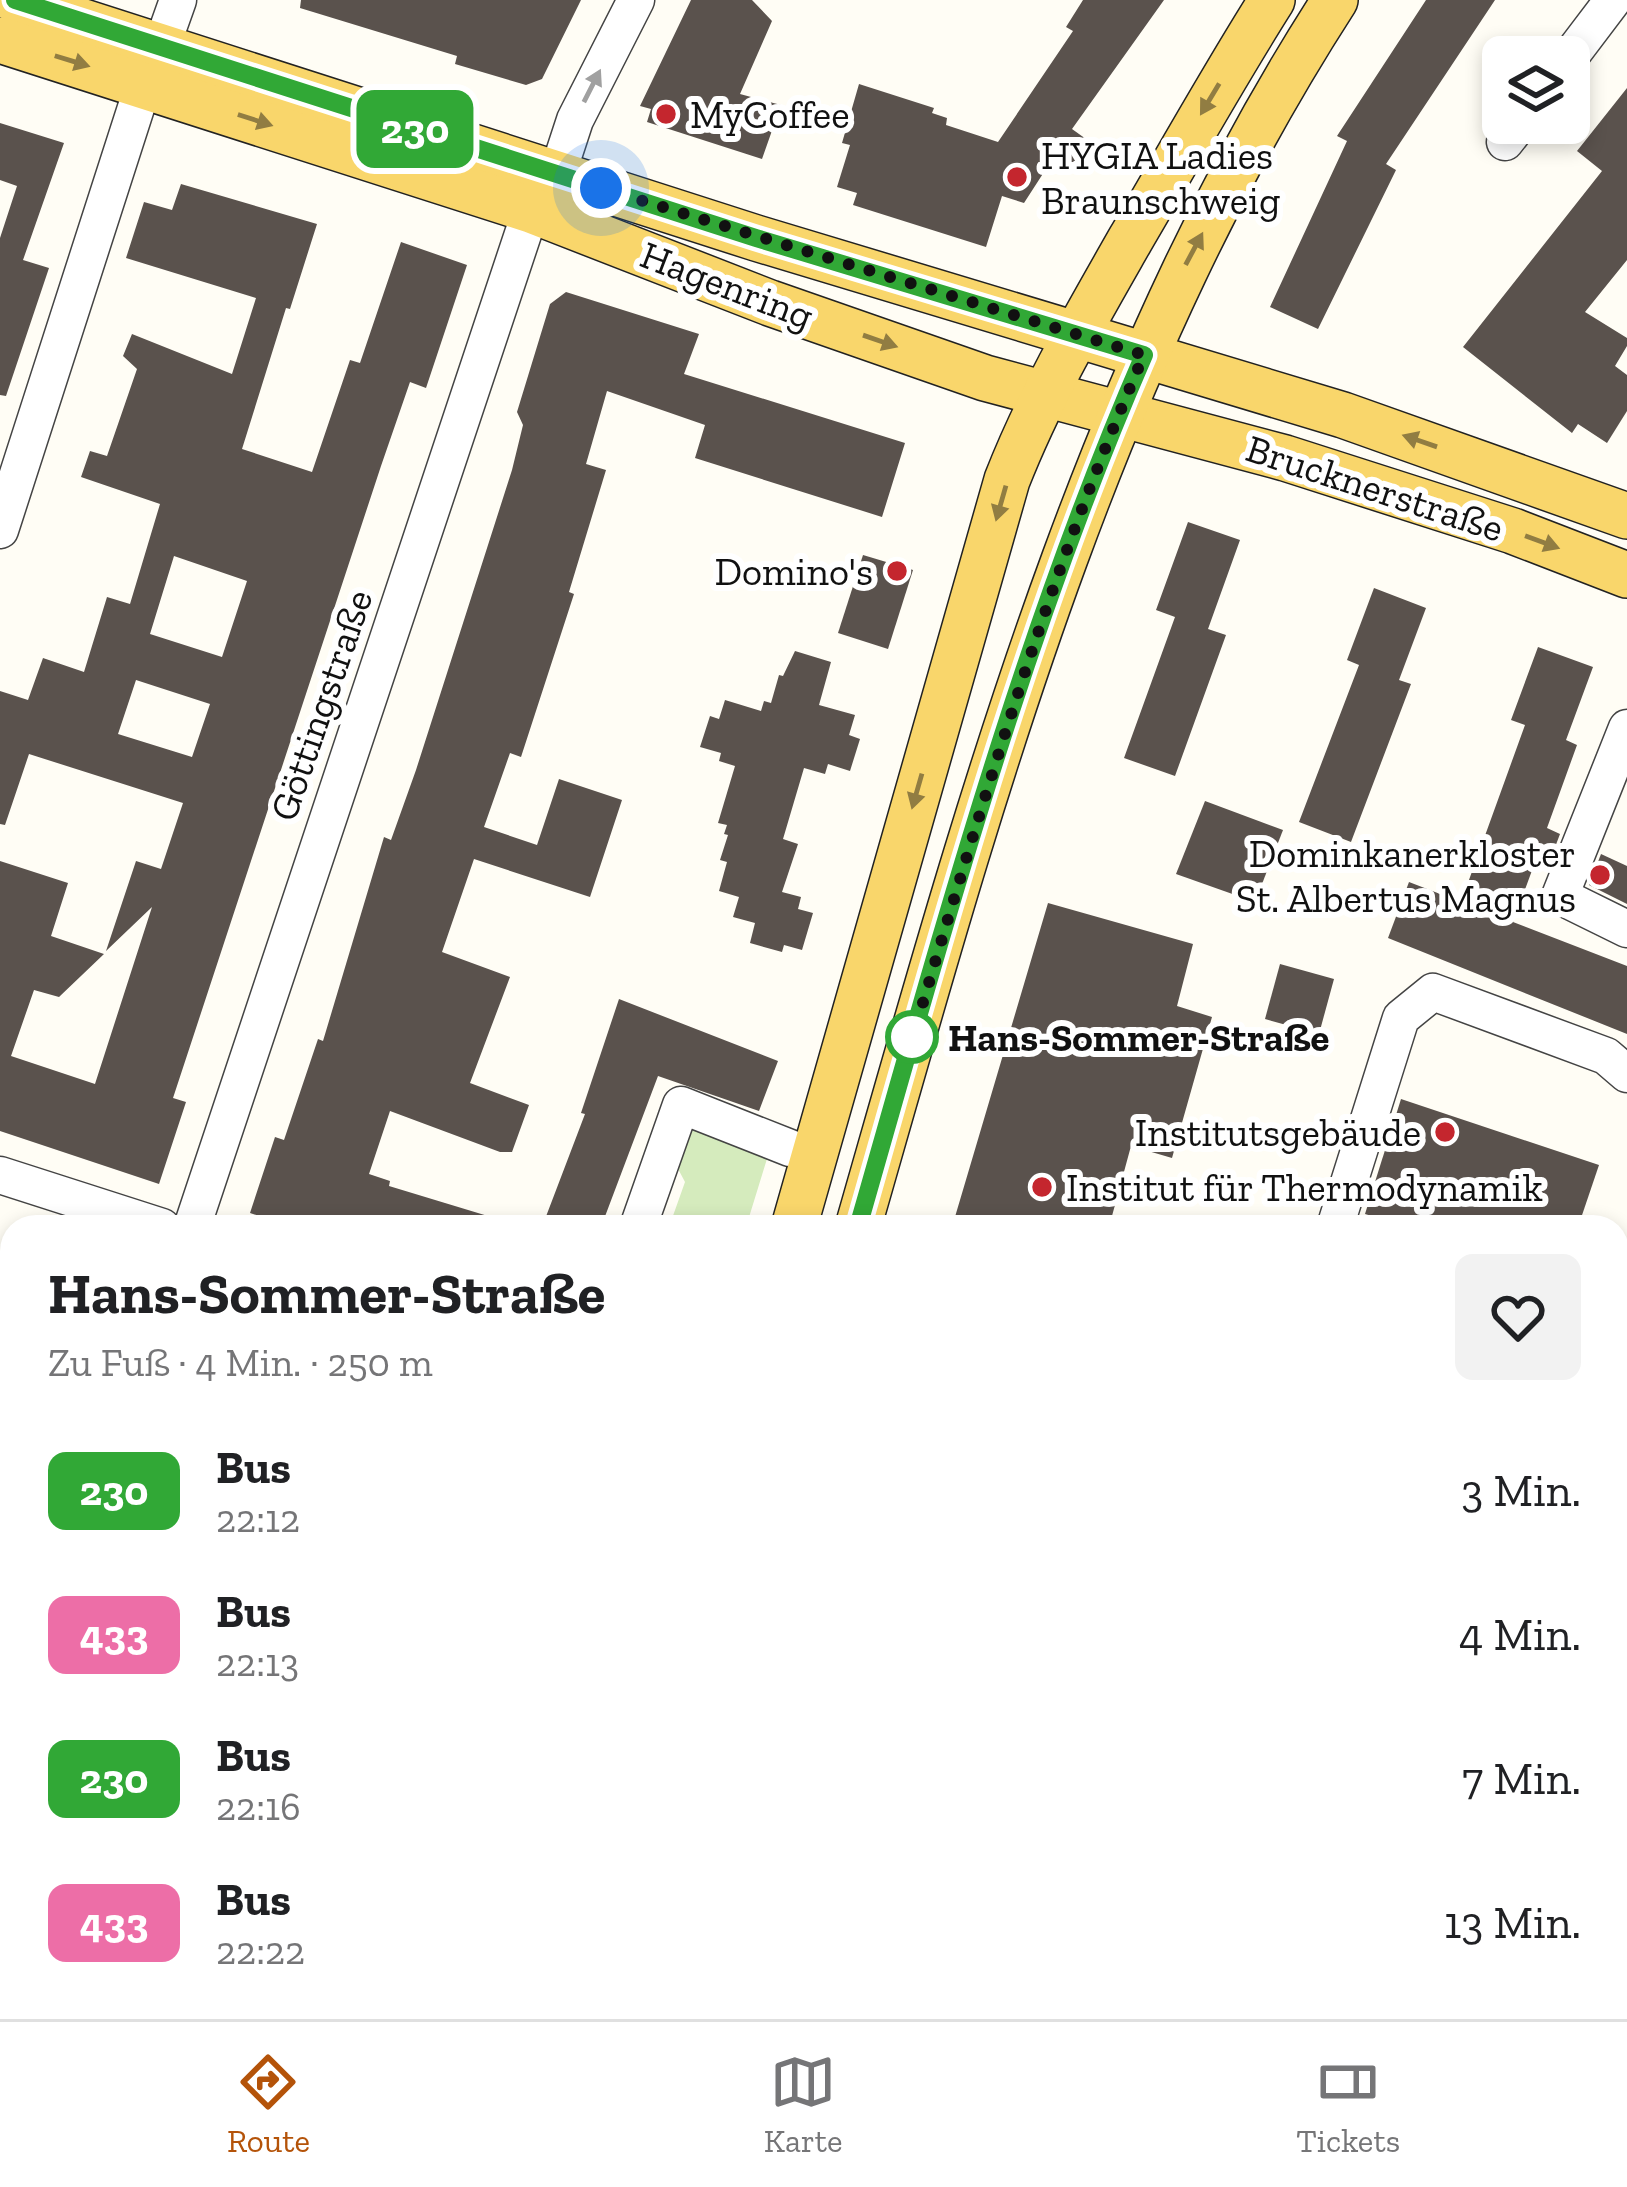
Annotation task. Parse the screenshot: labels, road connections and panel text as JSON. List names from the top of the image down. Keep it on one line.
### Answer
{"streets":{"main road":["Hagenring","Brucknerstraße"],"street":["Göttingstraße"]},"crossings":[["Hagenring","Brucknerstraße"],["Hagenring","Göttingstraße"]],"places":["MyCoffee","HYGIA Ladies Braunschweig","Domino's","Dominkanerkloster St. Albertus Magnus","Hans-Sommer-Straße","Institutsgebäude","Institut für Thermodynamik"],"lines":["bus line 230"],"page":{"on_map":"230","heading":["Hans-Sommer-Straße","Zu Fuß · 4 Min. · 250 m"],"list":[{"mark":"230","name":"Bus","note":"22:12","value":"3 Min."},{"mark":"433","name":"Bus","note":"22:13","value":"4 Min."},{"mark":"230","name":"Bus","note":"22:16","value":"7 Min."},{"mark":"433","name":"Bus","note":"22:22","value":"13 Min."}],"tabs":["Route","Karte","Tickets"]}}
